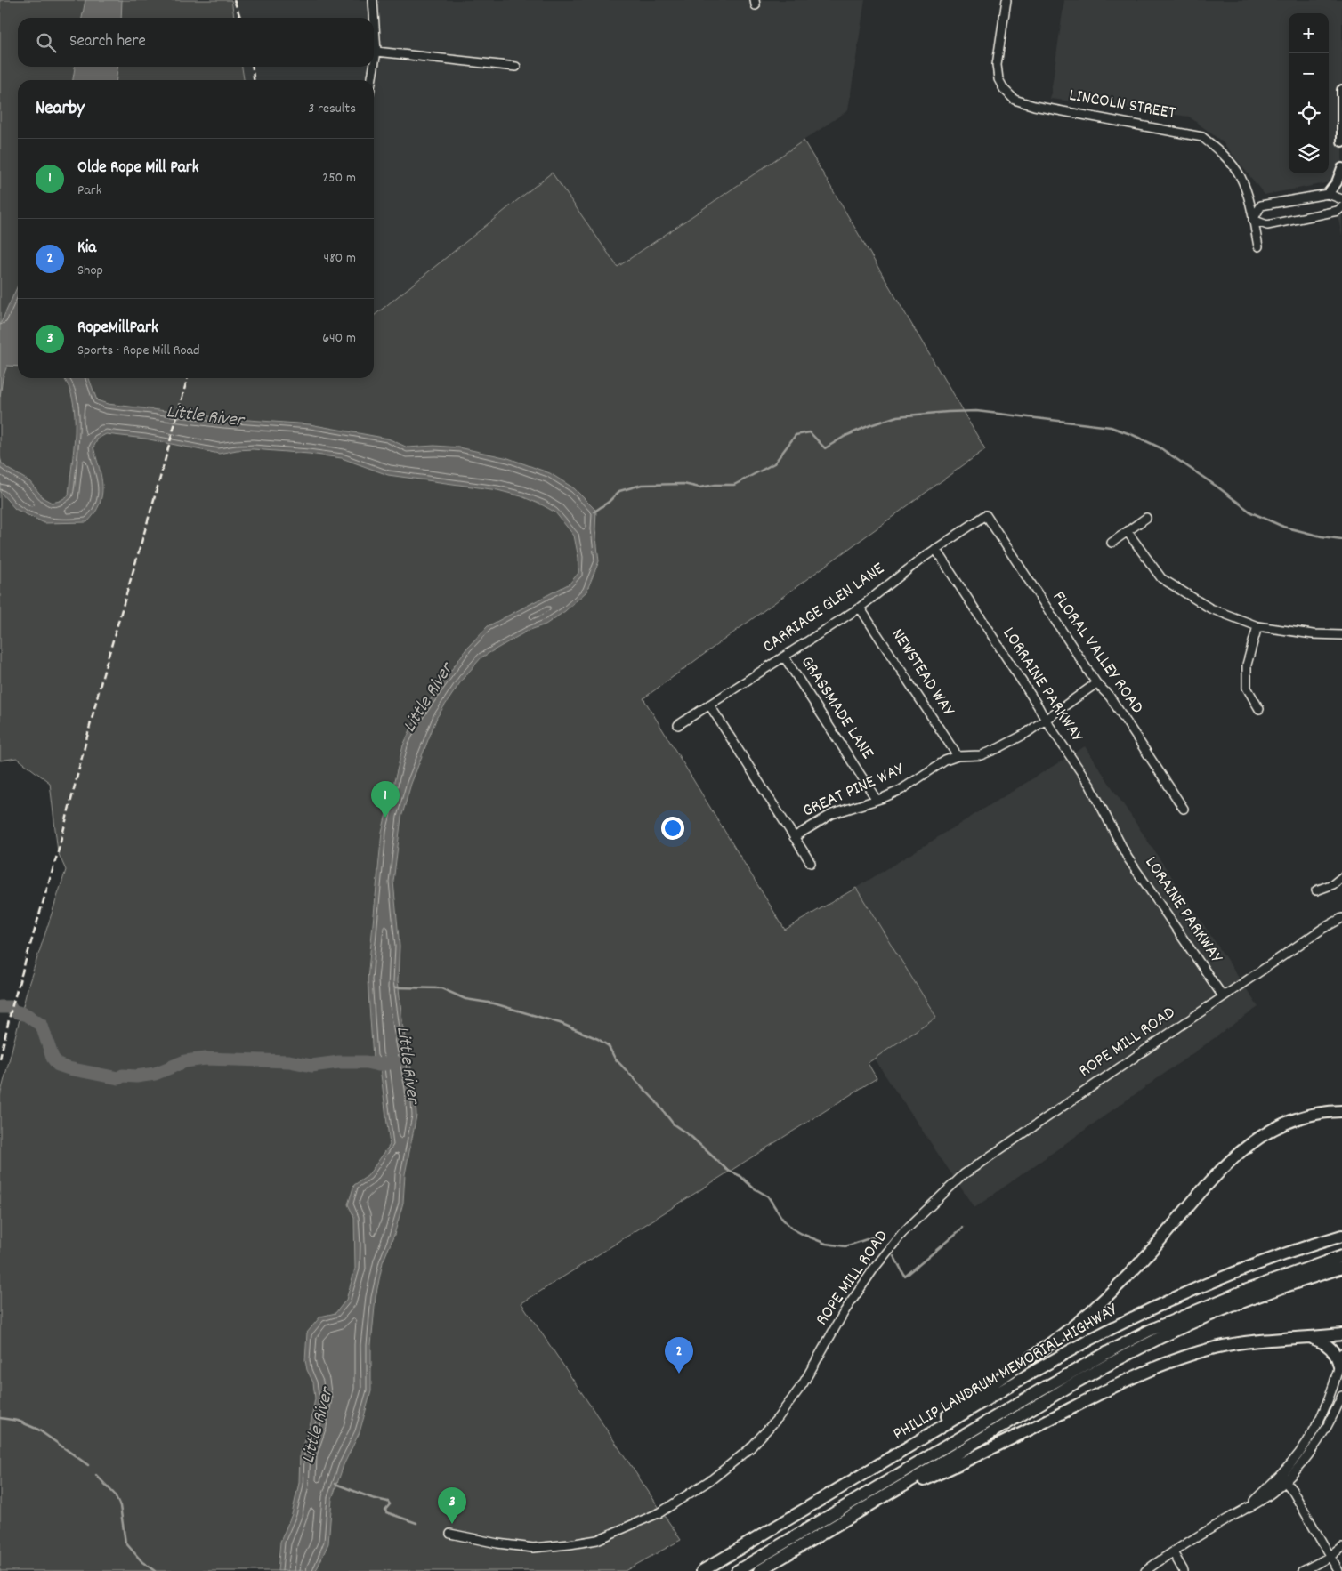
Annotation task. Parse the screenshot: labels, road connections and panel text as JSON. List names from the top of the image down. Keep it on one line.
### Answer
{"streets":{"highway":["PHILLIP LANDRUM MEMORIAL HIGHWAY"],"street":["LINCOLN STREET","CARRIAGE GLEN LANE","FLORAL VALLEY ROAD","NEWSTEAD WAY","LORRAINE PARKWAY","GRASSMADE LANE","GREAT PINE WAY","LORAINE PARKWAY","ROPE MILL ROAD"]},"crossings":[["CARRIAGE GLEN LANE","FLORAL VALLEY ROAD"],["CARRIAGE GLEN LANE","NEWSTEAD WAY"],["CARRIAGE GLEN LANE","LORRAINE PARKWAY"],["CARRIAGE GLEN LANE","GRASSMADE LANE"],["FLORAL VALLEY ROAD","GREAT PINE WAY"],["NEWSTEAD WAY","GREAT PINE WAY"],["LORRAINE PARKWAY","GREAT PINE WAY"],["LORRAINE PARKWAY","LORAINE PARKWAY"],["GRASSMADE LANE","GREAT PINE WAY"],["LORAINE PARKWAY","ROPE MILL ROAD"]],"water":["Little River"],"page":{"map_buttons":["+","−"],"search":"Search here","heading":["Nearby","3 results"],"list":[{"mark":"1","name":"Olde Rope Mill Park","note":"Park","value":"250 m"},{"mark":"2","name":"Kia","note":"Shop","value":"480 m"},{"mark":"3","name":"RopeMillPark","note":"Sports · Rope Mill Road","value":"640 m"}],"pins":["1","2","3"]}}
